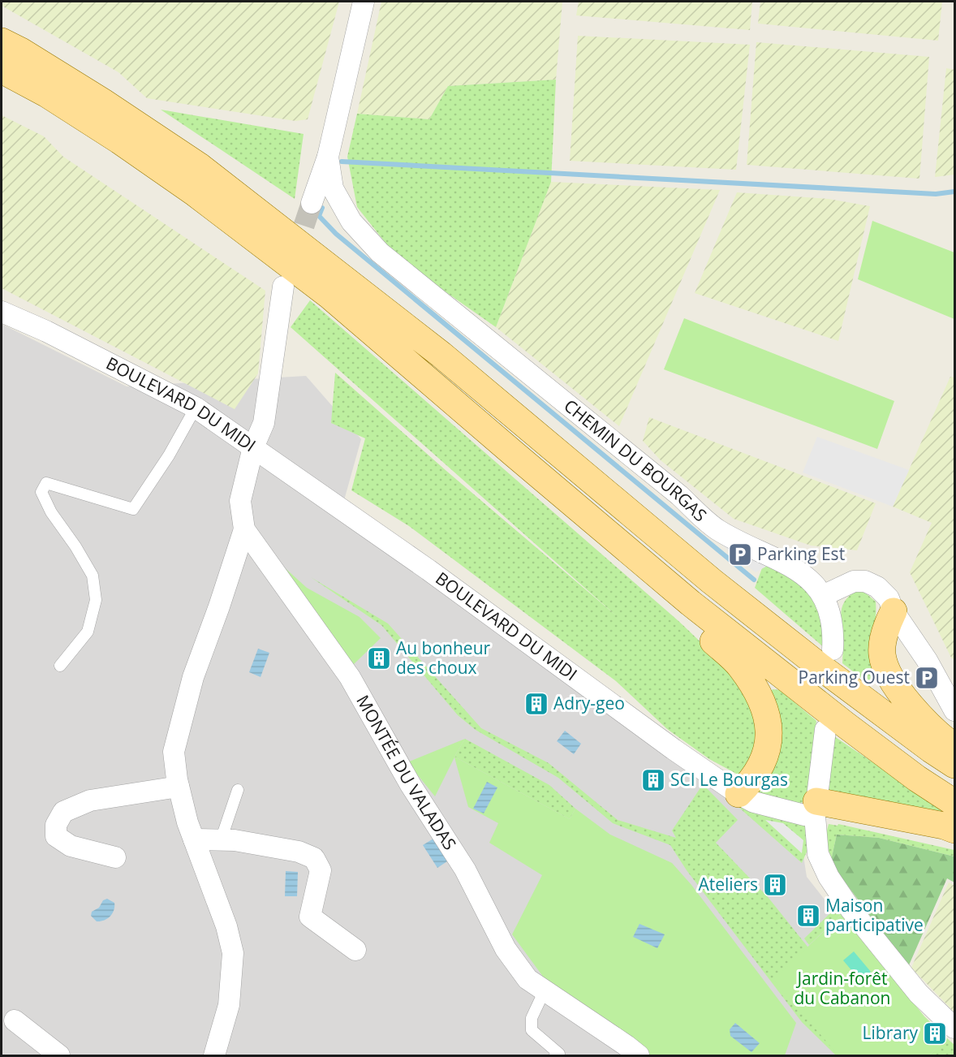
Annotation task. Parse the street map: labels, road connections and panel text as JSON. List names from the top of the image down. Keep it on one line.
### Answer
{"streets":{"street":["BOULEVARD DU MIDI","CHEMIN DU BOURGAS","MONTÉE DU VALADAS"]},"crossings":[["BOULEVARD DU MIDI","MONTÉE DU VALADAS"]],"parks":["Jardin-forêt du Cabanon"],"places":{"parking":["Parking Est","Parking Ouest"],"building":["Au bonheur des choux","Adry-geo","SCI Le Bourgas","Ateliers","Maison participative","Library"]}}
